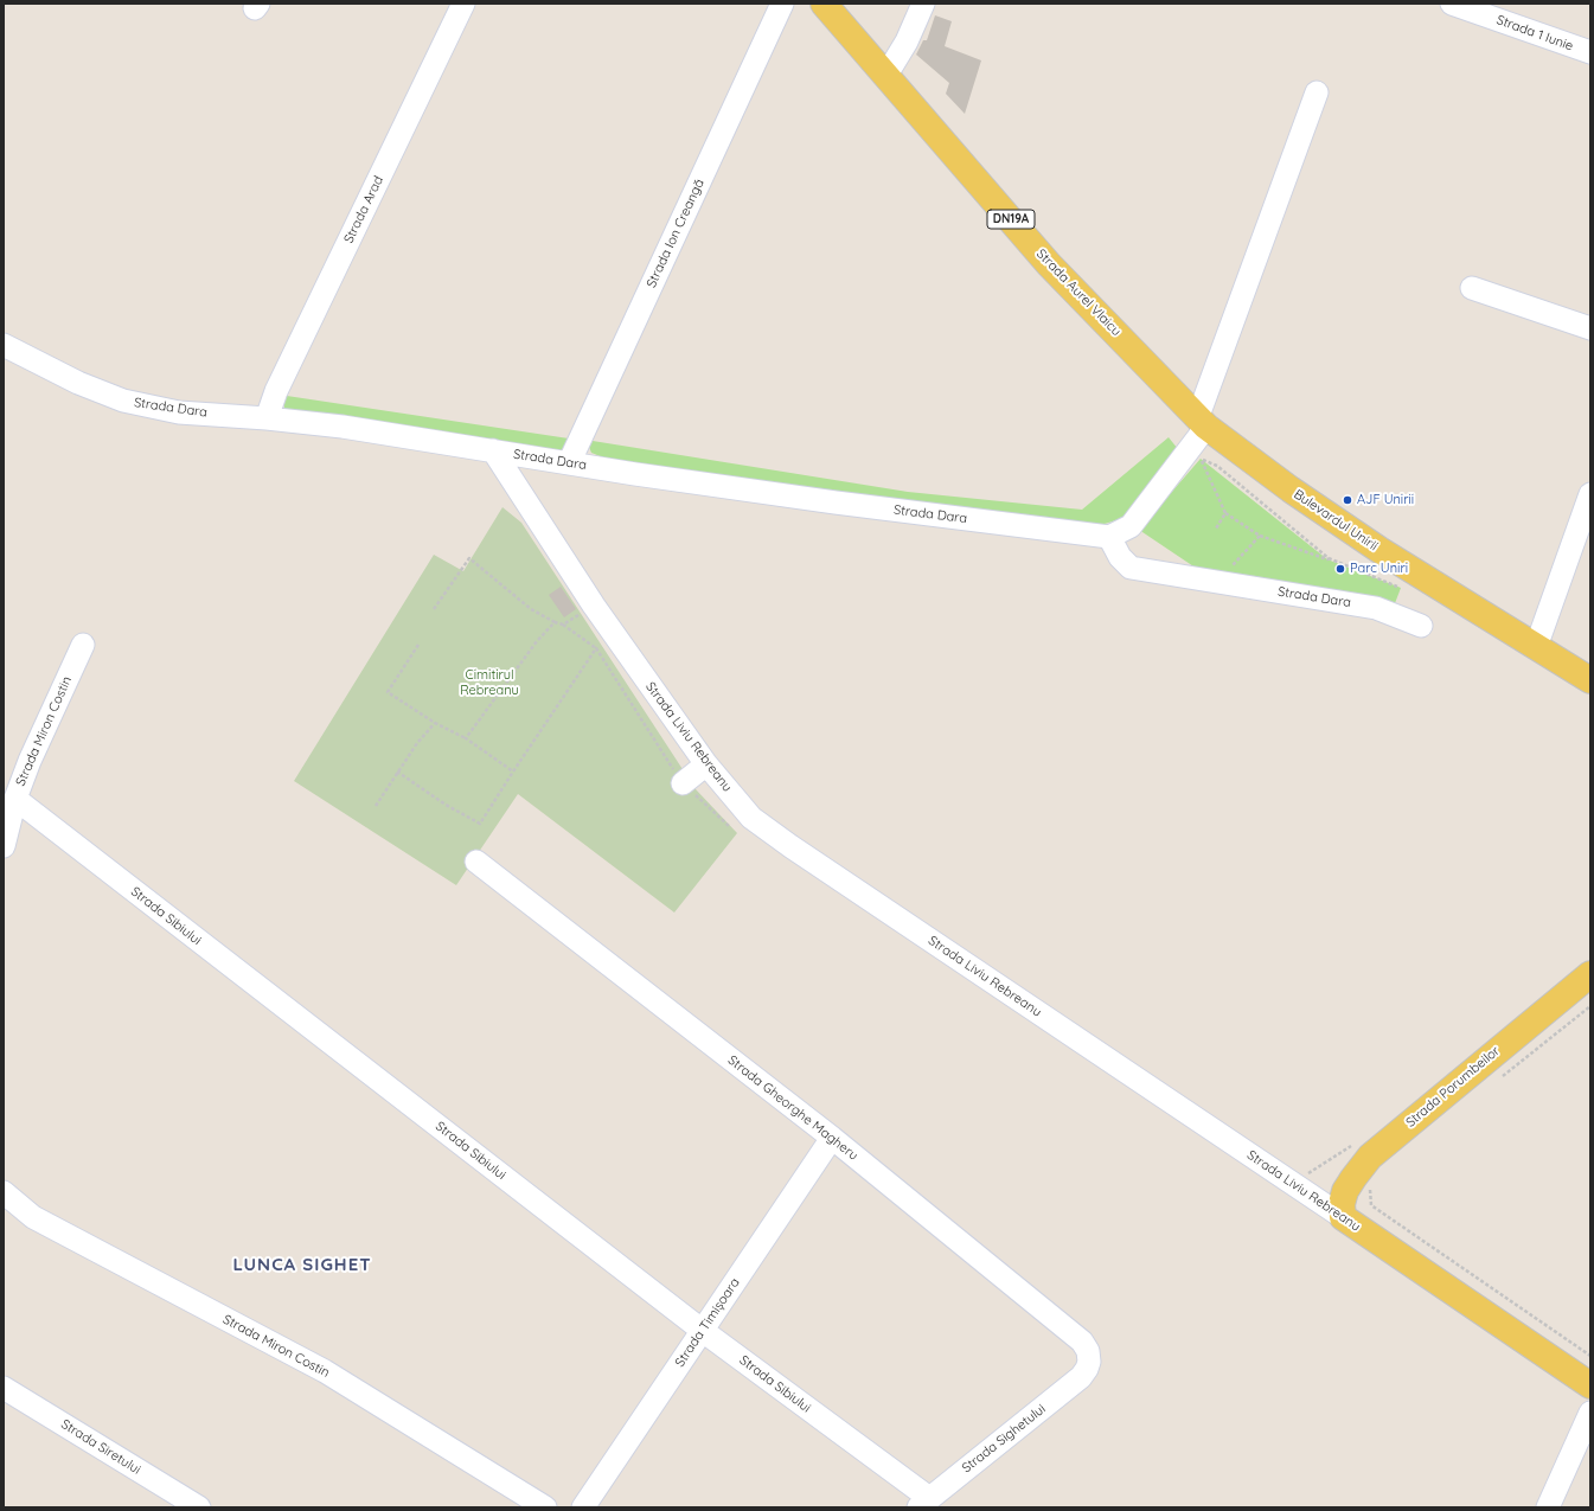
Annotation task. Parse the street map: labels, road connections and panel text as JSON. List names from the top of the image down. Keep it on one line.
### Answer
{"streets":{"main road":["DN19A","Strada Aurel Vlaicu","Bulevardul Unirii","Strada Liviu Rebreanu","Strada Porumbeilor"],"street":["Strada 1 Iunie","Strada Arad","Strada Ion Creangă","Strada Dara","Strada Miron Costin","Strada Sibiului","Strada Gheorghe Magheru","Strada Timișoara","Strada Sighetului","Strada Siretului"]},"crossings":[["Strada Arad","Strada Dara"],["Strada Ion Creangă","Strada Dara"],["Strada Aurel Vlaicu","Bulevardul Unirii"],["Strada Dara","Strada Liviu Rebreanu"],["Strada Miron Costin","Strada Sibiului"],["Strada Liviu Rebreanu","Strada Porumbeilor"],["Strada Sibiului","Strada Timișoara"],["Strada Sibiului","Strada Sighetului"],["Strada Gheorghe Magheru","Strada Timișoara"],["Strada Gheorghe Magheru","Strada Sighetului"]],"districts":["LUNCA SIGHET"],"parks":["Cimitirul Rebreanu"],"places":["AJF Unirii","Parc Uniri"]}
